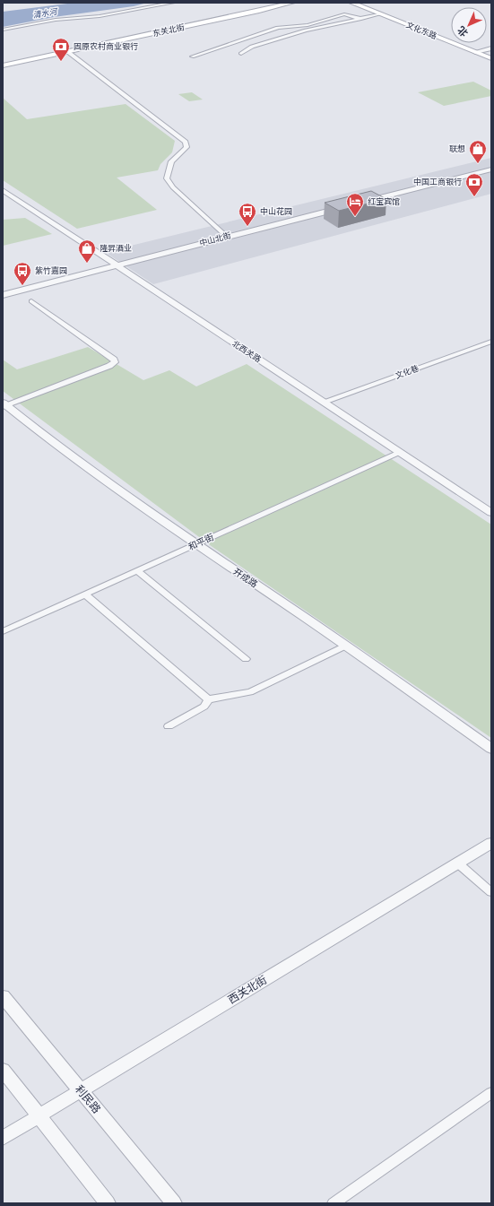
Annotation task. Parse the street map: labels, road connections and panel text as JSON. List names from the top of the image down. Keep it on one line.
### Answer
{"streets":{"main road":["东关北街","文化东路"],"street":["中山北街","北西关路","文化巷","和平街","开成路","西关北街","利民路"]},"crossings":[["中山北街","北西关路"],["北西关路","文化巷"],["北西关路","和平街"],["和平街","开成路"],["西关北街","利民路"]],"water":["清水河"],"places":{"bank":["固原农村商业银行","中国工商银行"],"shop":["联想","隆昇酒业"],"hotel":["红宝宾馆"],"bus stop":["中山花园","紫竹嘉园"]},"north":"bottom left"}
